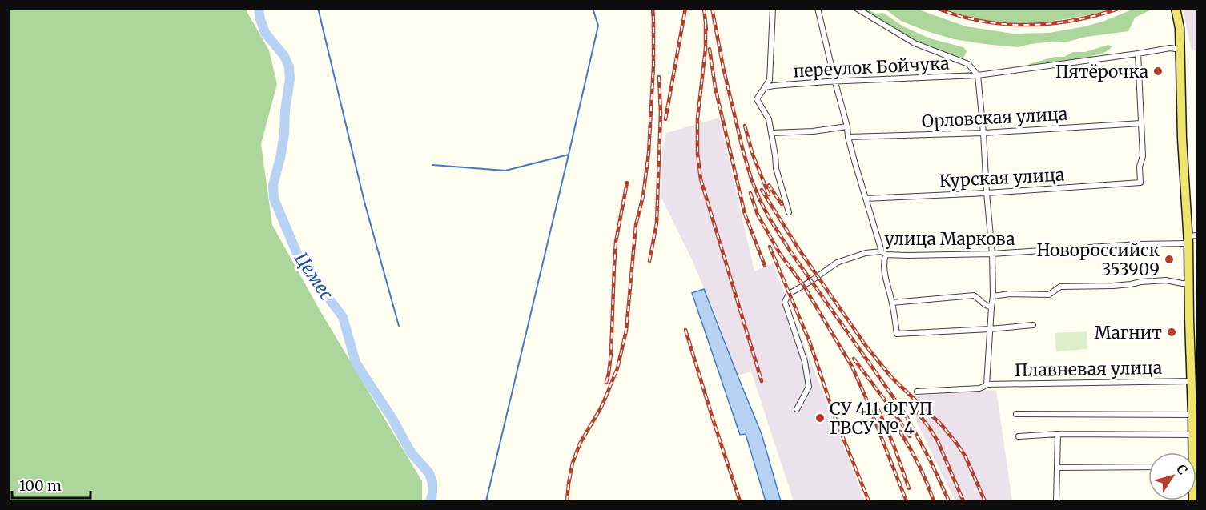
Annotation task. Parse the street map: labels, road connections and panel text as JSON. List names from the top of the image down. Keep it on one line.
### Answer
{"streets":{"street":["переулок Бойчука","Орловская улица","Курская улица","улица Маркова","Плавневая улица"]},"crossings":[["Орловская улица","Курская улица"]],"water":["Цемес"],"places":["Пятёрочка","Новороссийск 353909","Магнит","СУ 411 ФГУП ГВСУ № 4"],"scale_bar":"100 m","north":"top right"}
